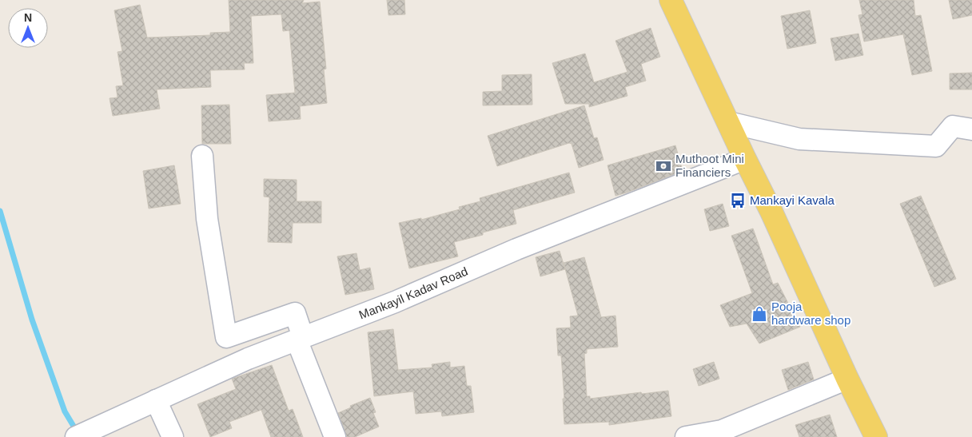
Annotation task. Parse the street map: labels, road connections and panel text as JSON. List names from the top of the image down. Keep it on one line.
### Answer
{"streets":{"street":["Mankayil Kadav Road"]},"places":{"bank":["Muthoot Mini Financiers"],"bus stop":["Mankayi Kavala"],"shop":["Pooja hardware shop"]},"north":"top"}
